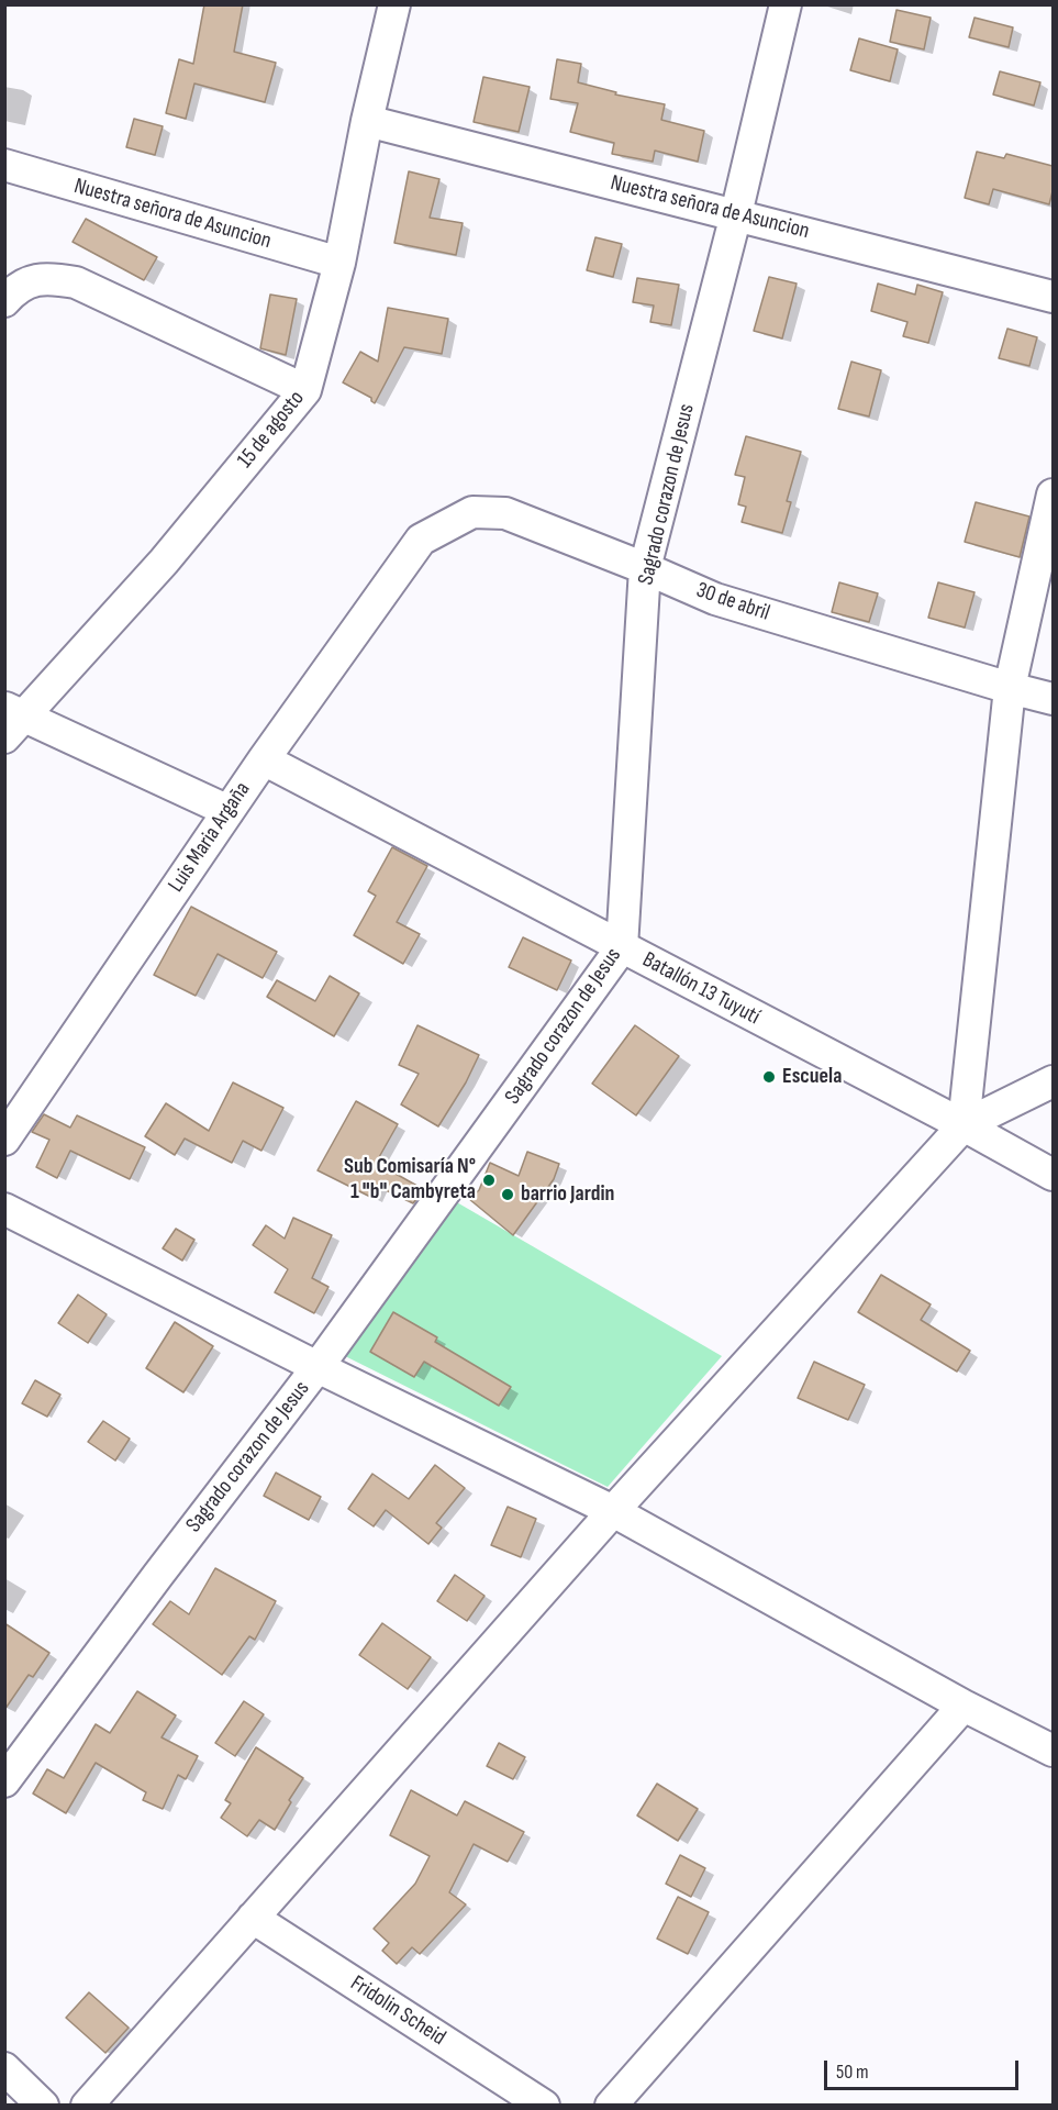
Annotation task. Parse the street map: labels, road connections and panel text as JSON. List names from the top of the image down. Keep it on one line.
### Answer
{"streets":{"street":["Nuestra señora de Asuncion","15 de agosto","Sagrado corazon de Jesus","30 de abril","Luis Maria Argaña","Batallón 13 Tuyutí","Fridolin Scheid"]},"crossings":[["Nuestra señora de Asuncion","15 de agosto"],["Nuestra señora de Asuncion","Sagrado corazon de Jesus"],["Sagrado corazon de Jesus","30 de abril"],["Sagrado corazon de Jesus","Batallón 13 Tuyutí"],["30 de abril","Luis Maria Argaña"],["Luis Maria Argaña","Batallón 13 Tuyutí"]],"places":["Escuela","Sub Comisaría N° 1 \"b\" Cambyreta","barrio Jardin"],"scale_bar":"50 m"}
